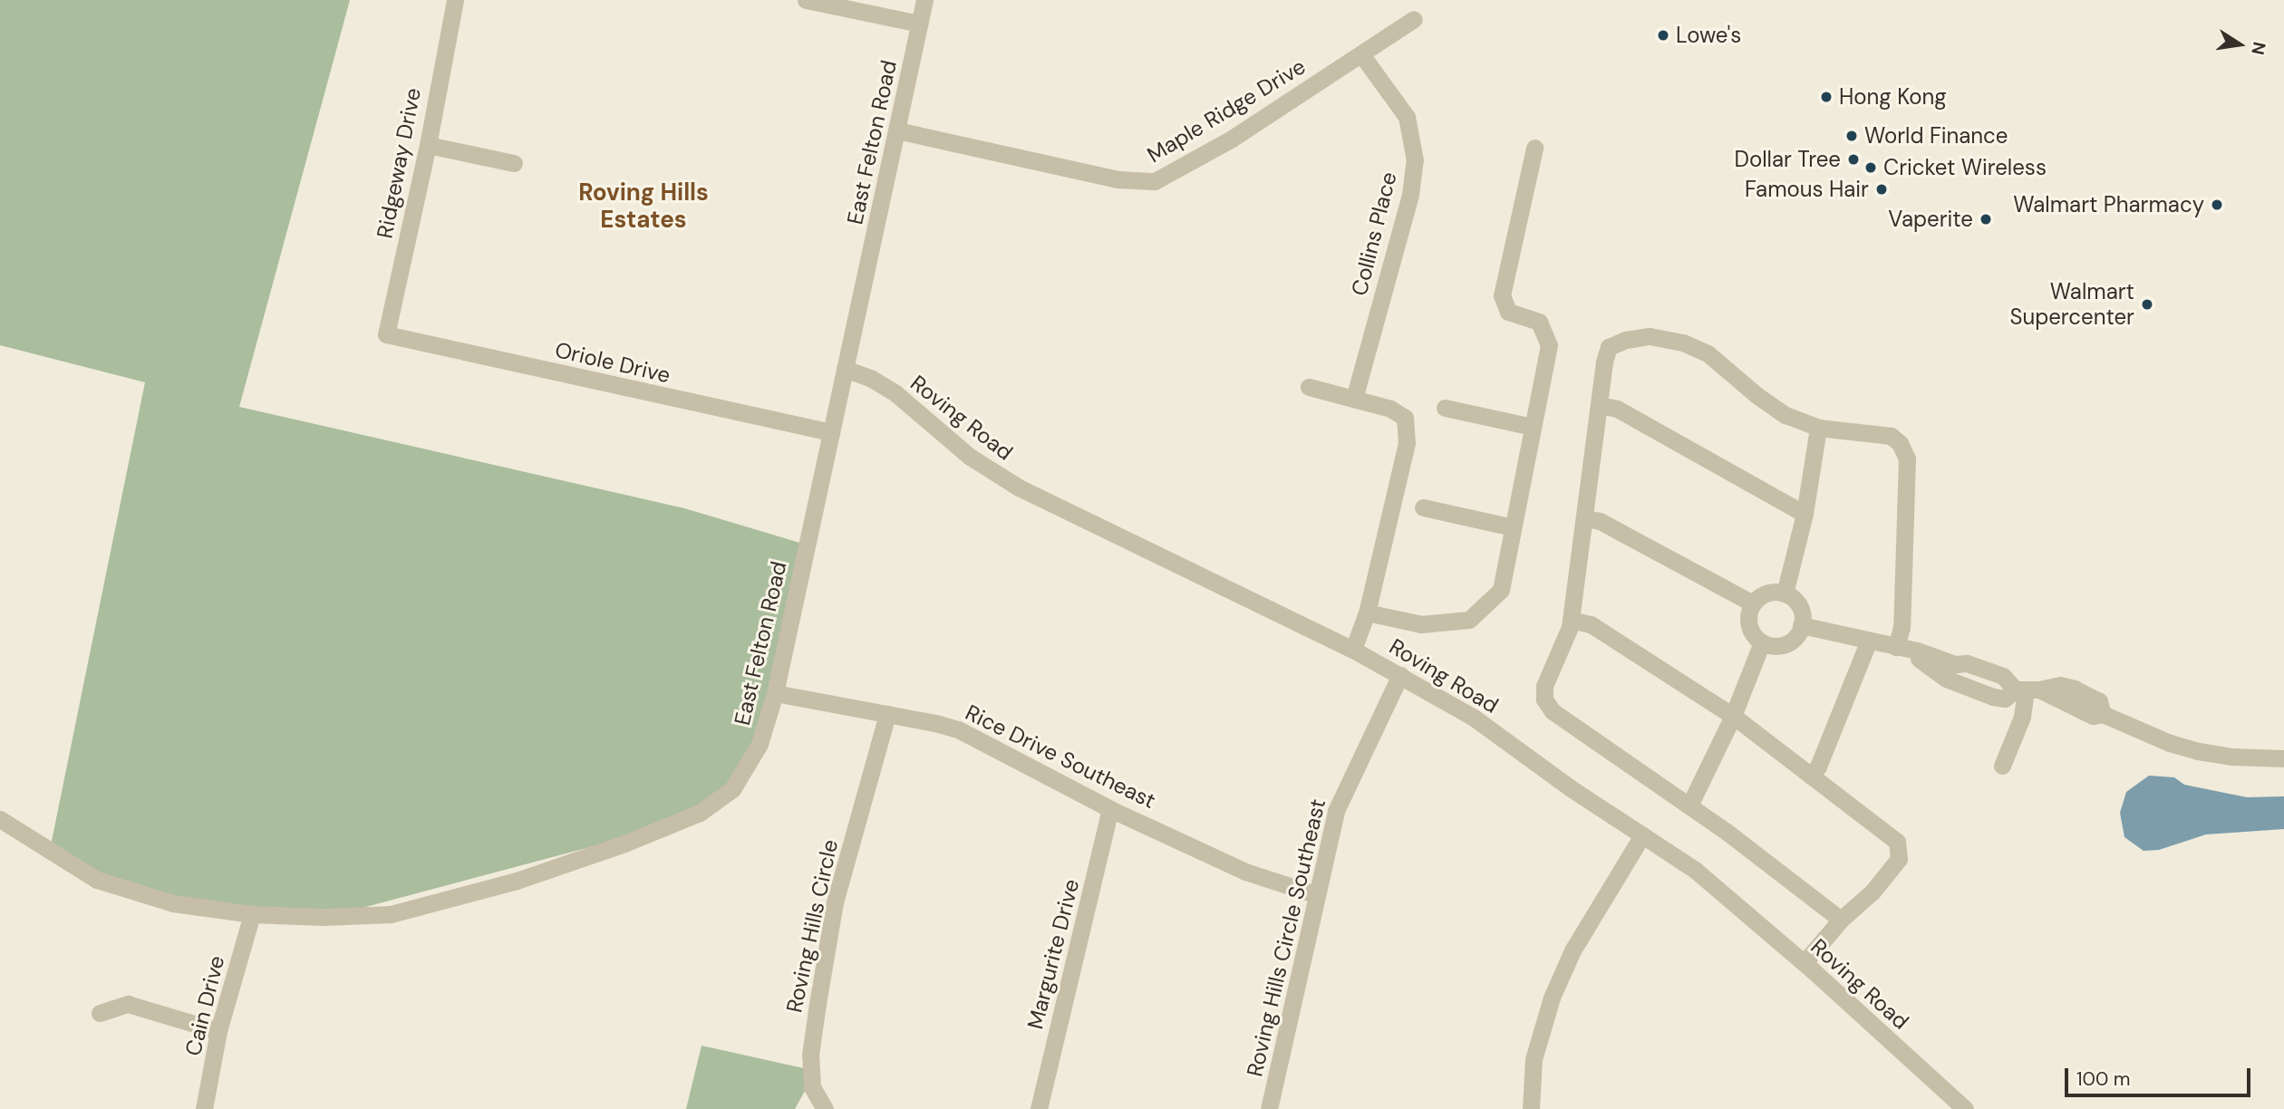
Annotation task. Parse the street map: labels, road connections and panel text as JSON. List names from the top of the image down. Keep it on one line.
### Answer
{"streets":{"street":["Maple Ridge Drive","East Felton Road","Ridgeway Drive","Collins Place","Oriole Drive","Roving Road","Rice Drive Southeast","Roving Hills Circle","Roving Hills Circle Southeast","Margurite Drive","Cain Drive"]},"crossings":[["Maple Ridge Drive","East Felton Road"],["Maple Ridge Drive","Collins Place"],["East Felton Road","Oriole Drive"],["East Felton Road","Roving Road"],["East Felton Road","Rice Drive Southeast"],["East Felton Road","Cain Drive"],["Ridgeway Drive","Oriole Drive"],["Roving Road","Roving Hills Circle Southeast"],["Rice Drive Southeast","Roving Hills Circle"],["Rice Drive Southeast","Roving Hills Circle Southeast"],["Rice Drive Southeast","Margurite Drive"]],"districts":["Roving Hills Estates"],"places":["Lowe's","Hong Kong","World Finance","Dollar Tree","Cricket Wireless","Famous Hair","Walmart Pharmacy","Vaperite","Walmart Supercenter"],"scale_bar":"100 m","north":"right"}
